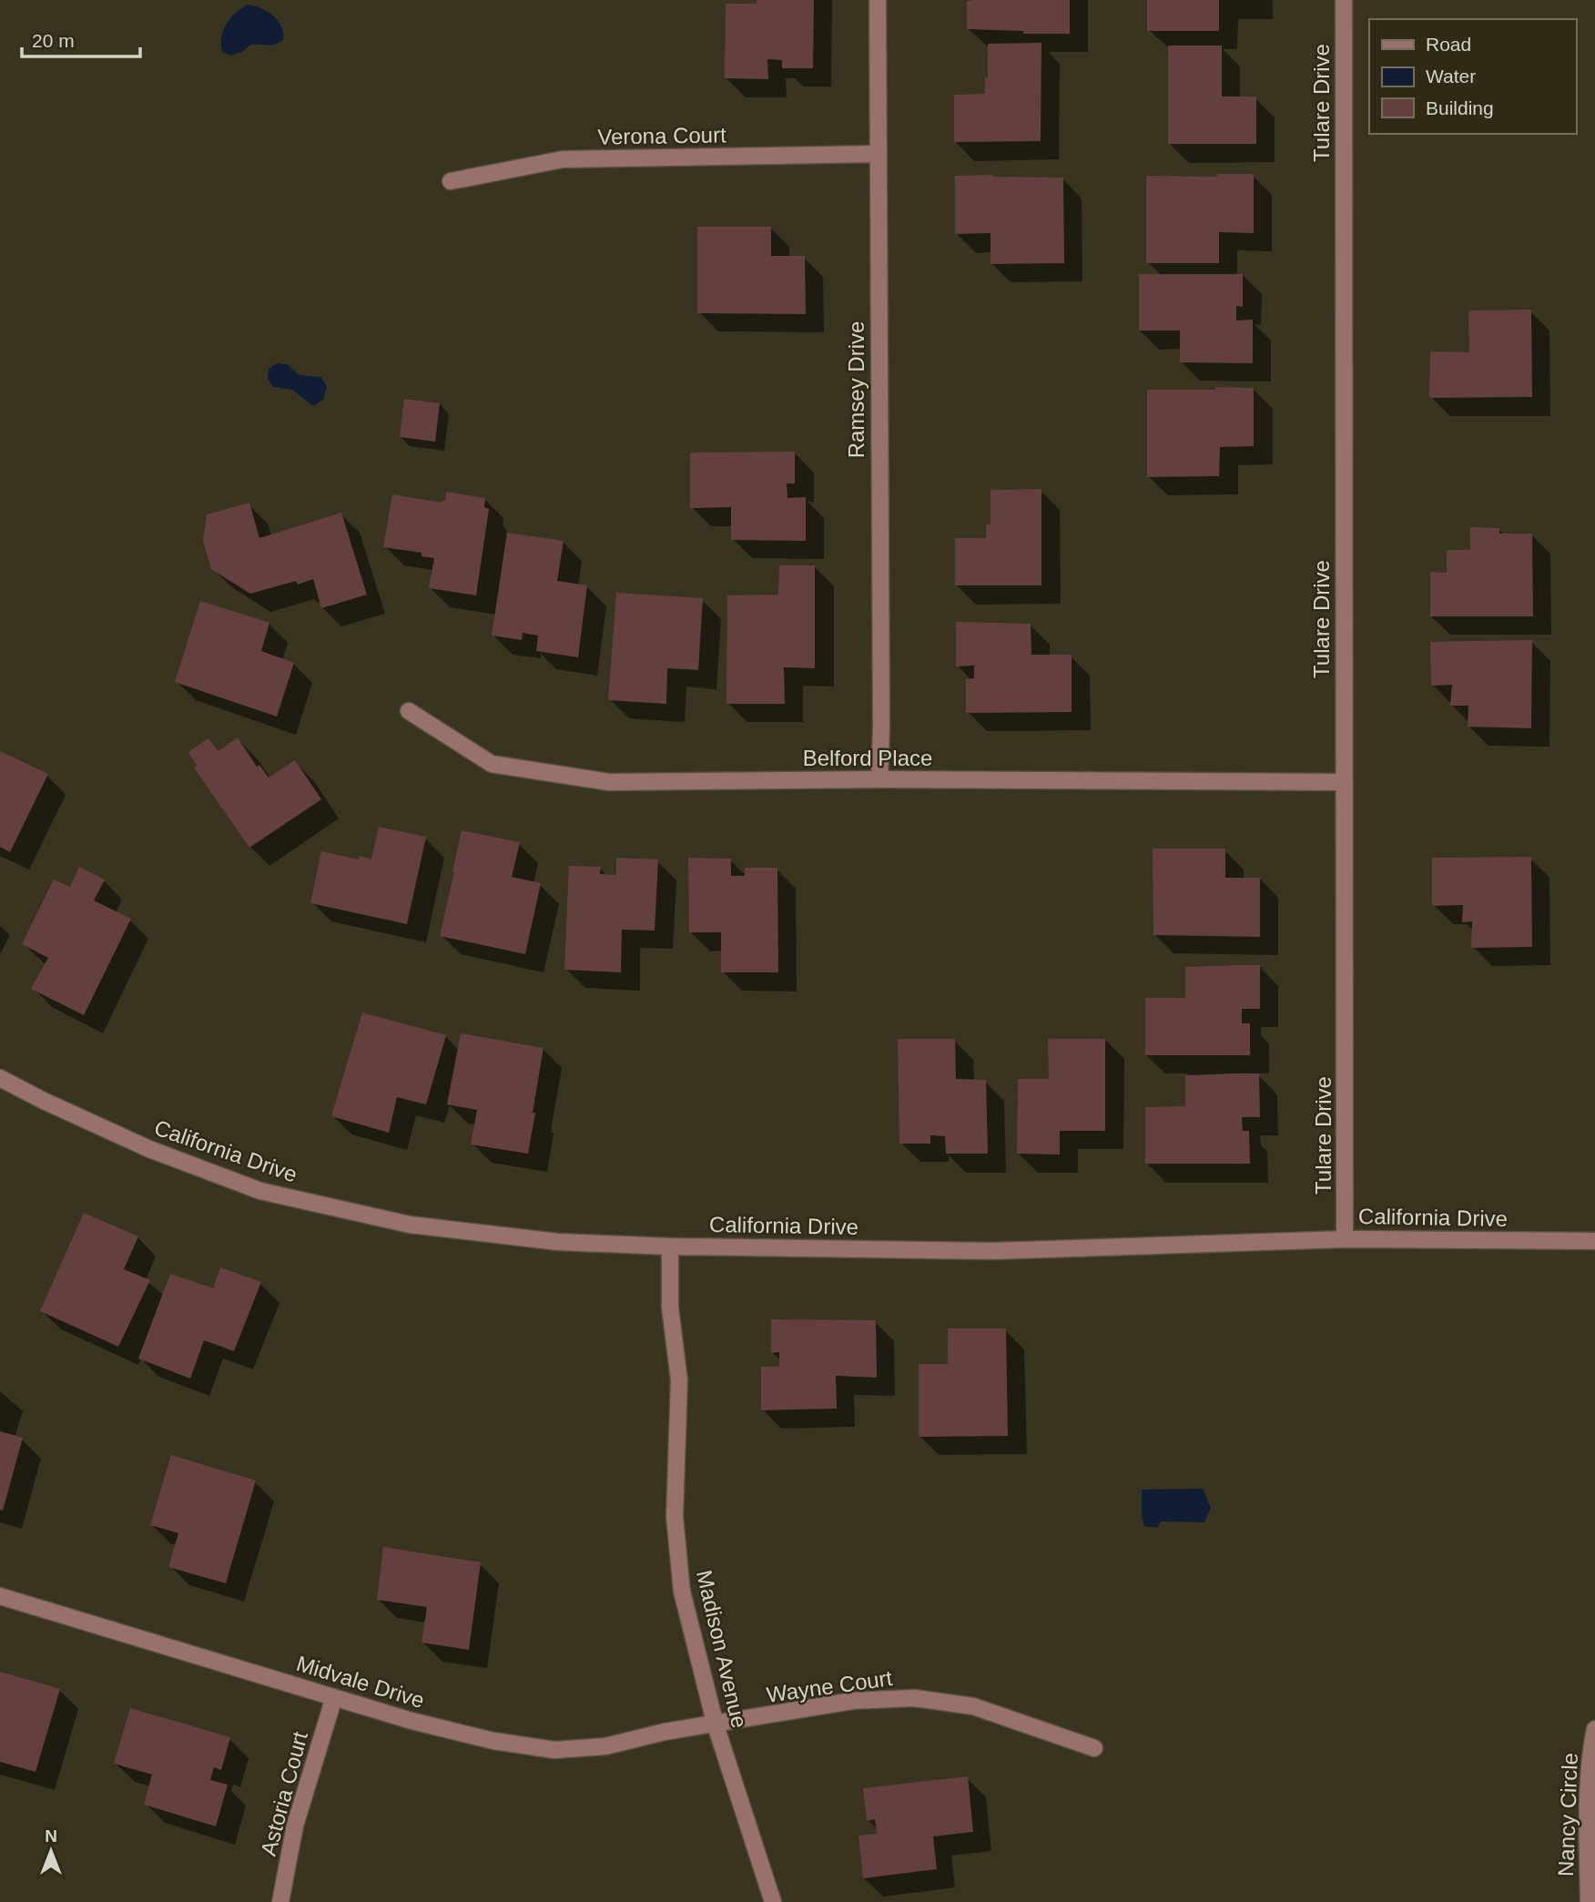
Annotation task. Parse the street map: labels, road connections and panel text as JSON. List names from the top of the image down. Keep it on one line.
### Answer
{"streets":{"street":["Tulare Drive","Verona Court","Ramsey Drive","Belford Place","California Drive","Madison Avenue","Midvale Drive","Wayne Court","Astoria Court","Nancy Circle"]},"crossings":[["Tulare Drive","Belford Place"],["Tulare Drive","California Drive"],["Verona Court","Ramsey Drive"],["Ramsey Drive","Belford Place"],["California Drive","Madison Avenue"],["Madison Avenue","Midvale Drive"],["Madison Avenue","Wayne Court"],["Midvale Drive","Wayne Court"],["Midvale Drive","Astoria Court"]],"legend":["Road","Water","Building"],"scale_bar":"20 m","north":"top"}
